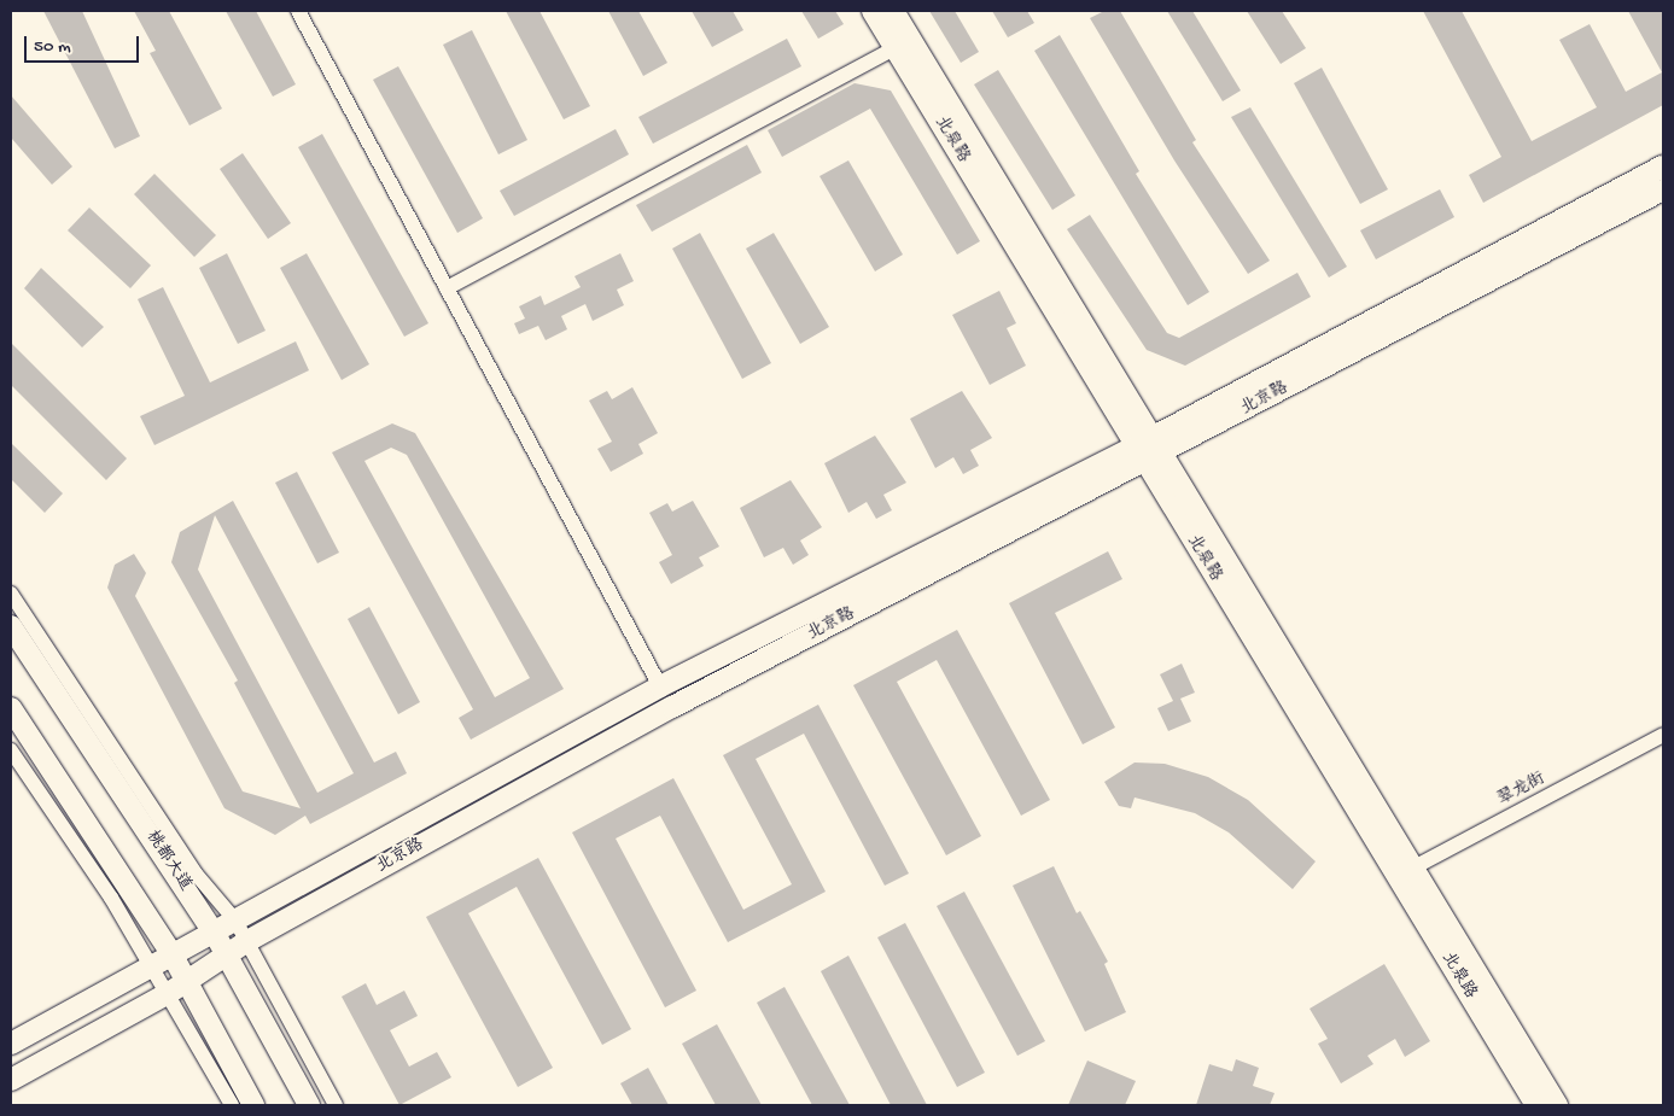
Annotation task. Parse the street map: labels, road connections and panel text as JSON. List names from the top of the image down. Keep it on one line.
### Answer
{"streets":{"street":["北泉路","北京路","翠龙街","桃都大道"]},"crossings":[["北泉路","北京路"],["北泉路","翠龙街"],["北京路","桃都大道"]],"scale_bar":"50 m"}
